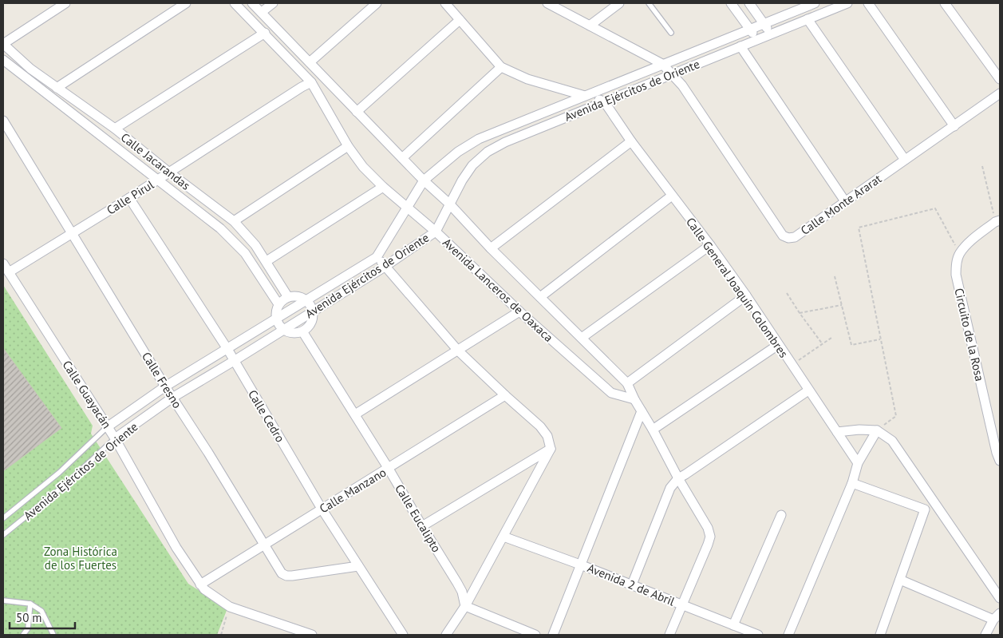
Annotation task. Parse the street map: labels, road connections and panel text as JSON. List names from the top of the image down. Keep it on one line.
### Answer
{"streets":{"street":["Avenida Ejércitos de Oriente","Calle Jacarandas","Calle Pirul","Calle Monte Ararat","Calle General Joaquín Colombres","Avenida Lanceros de Oaxaca","Circuito de la Rosa","Calle Fresno","Calle Guayacán","Calle Cedro","Calle Manzano","Calle Eucalipto","Avenida 2 de Abril"]},"crossings":[["Avenida Ejércitos de Oriente","Calle Monte Ararat"],["Avenida Ejércitos de Oriente","Calle General Joaquín Colombres"],["Avenida Ejércitos de Oriente","Avenida Lanceros de Oaxaca"],["Avenida Ejércitos de Oriente","Calle Fresno"],["Avenida Ejércitos de Oriente","Calle Guayacán"],["Avenida Ejércitos de Oriente","Calle Cedro"],["Calle Jacarandas","Calle Pirul"],["Calle Pirul","Avenida Lanceros de Oaxaca"],["Calle Pirul","Calle Fresno"],["Calle Pirul","Calle Guayacán"],["Calle Pirul","Calle Cedro"],["Avenida Lanceros de Oaxaca","Avenida 2 de Abril"],["Calle Fresno","Calle Cedro"],["Calle Fresno","Calle Manzano"],["Calle Guayacán","Calle Manzano"],["Calle Cedro","Calle Manzano"],["Calle Manzano","Calle Eucalipto"]],"parks":["Zona Histórica de los Fuertes"],"scale_bar":"50 m"}
